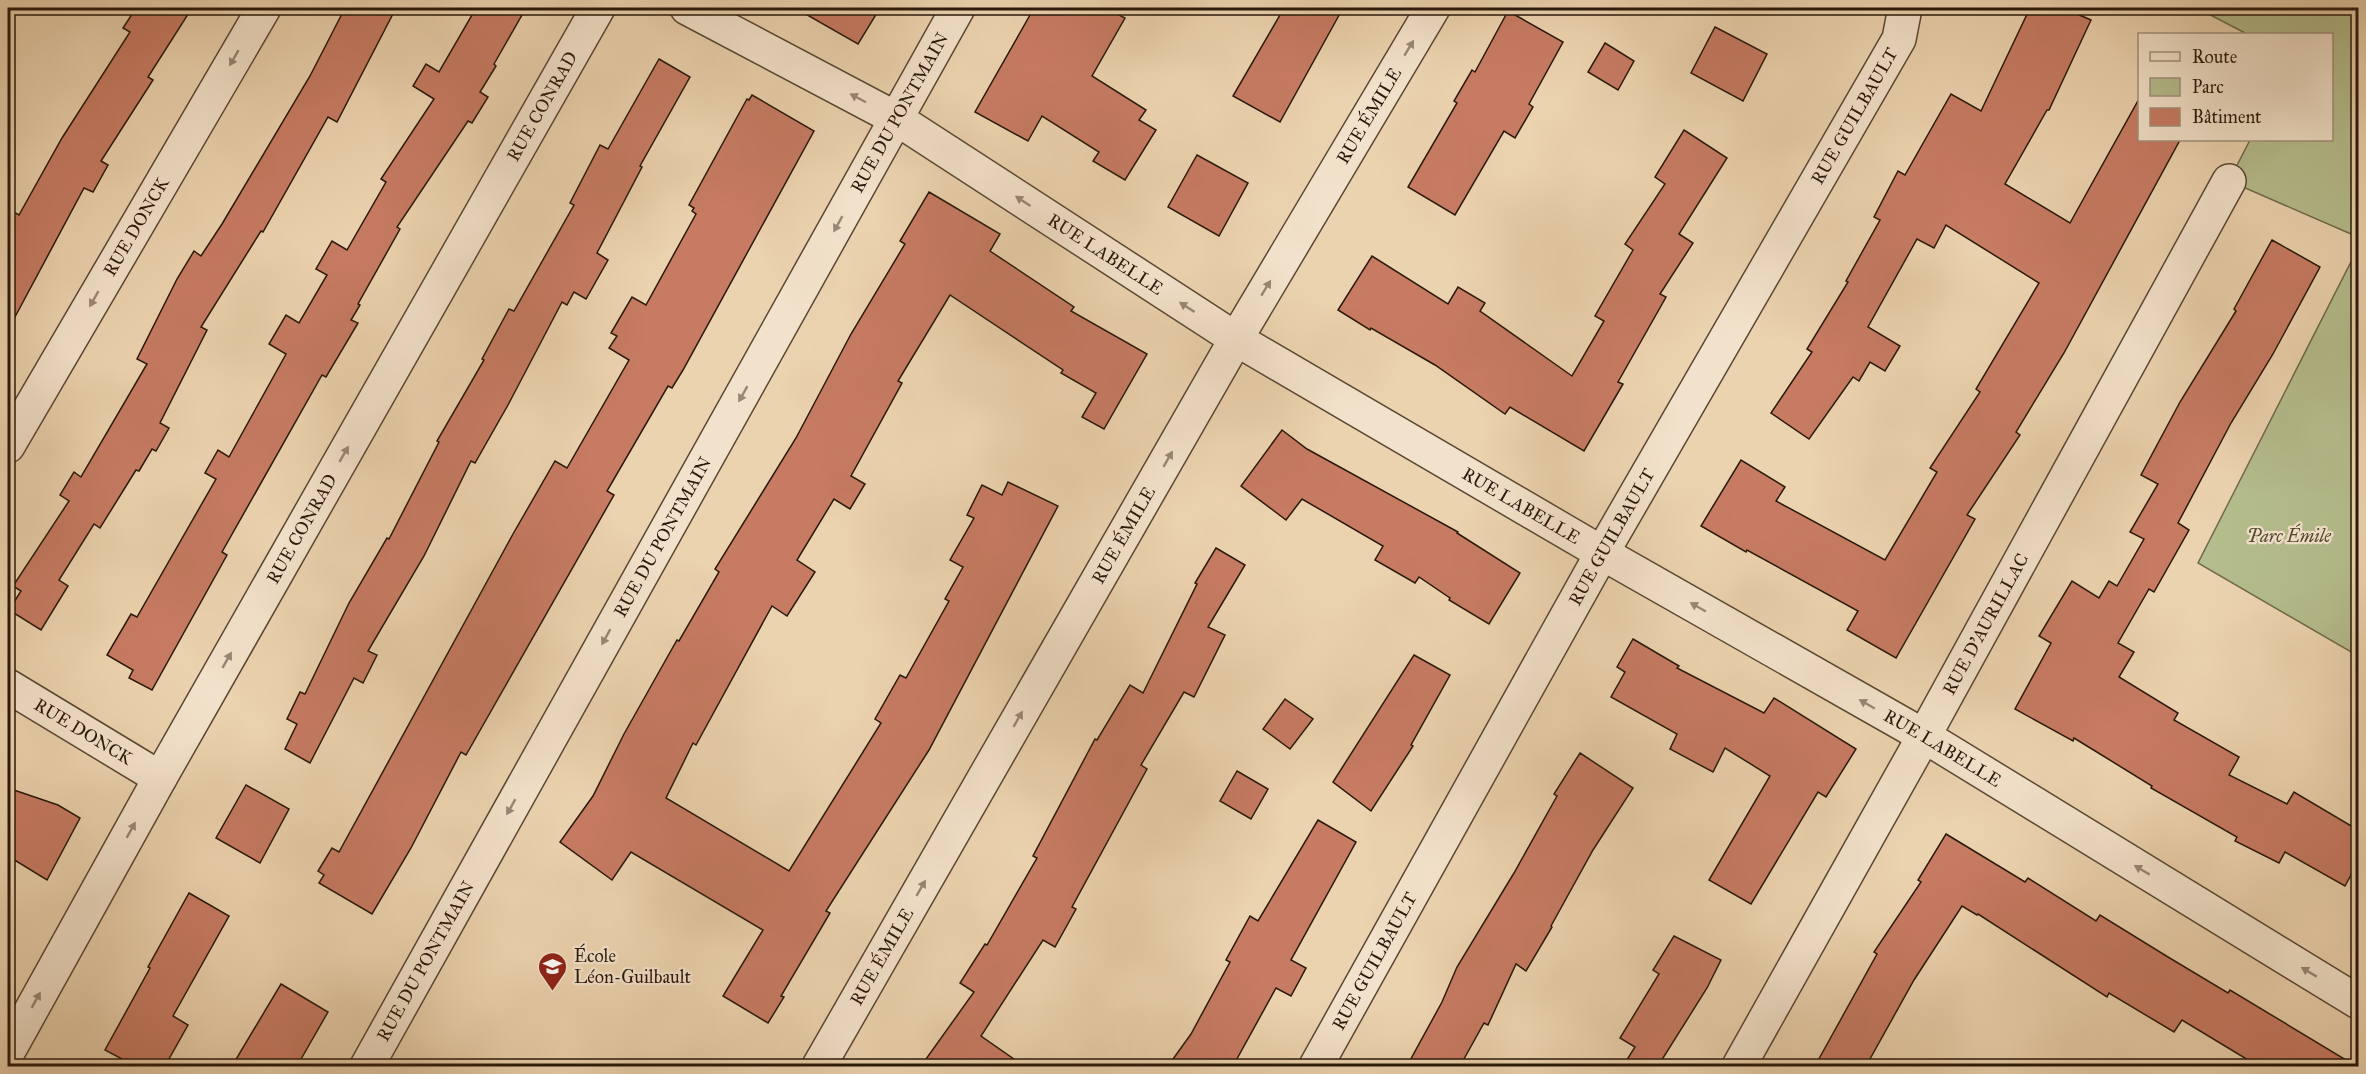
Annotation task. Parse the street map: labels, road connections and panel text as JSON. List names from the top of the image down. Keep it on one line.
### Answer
{"streets":{"street":["RUE CONRAD","RUE DU PONTMAIN","RUE ÉMILE","RUE GUILBAULT","RUE DONCK","RUE LABELLE","RUE D'AURILLAC"]},"crossings":[["RUE CONRAD","RUE DONCK"],["RUE DU PONTMAIN","RUE LABELLE"],["RUE ÉMILE","RUE LABELLE"],["RUE GUILBAULT","RUE LABELLE"],["RUE LABELLE","RUE D'AURILLAC"]],"one_way":["RUE CONRAD","RUE DU PONTMAIN","RUE ÉMILE","RUE DONCK","RUE LABELLE"],"parks":["Parc Émile"],"places":{"school or university":["École Léon-Guilbault"]},"legend":["Route","Parc","Bâtiment"]}
